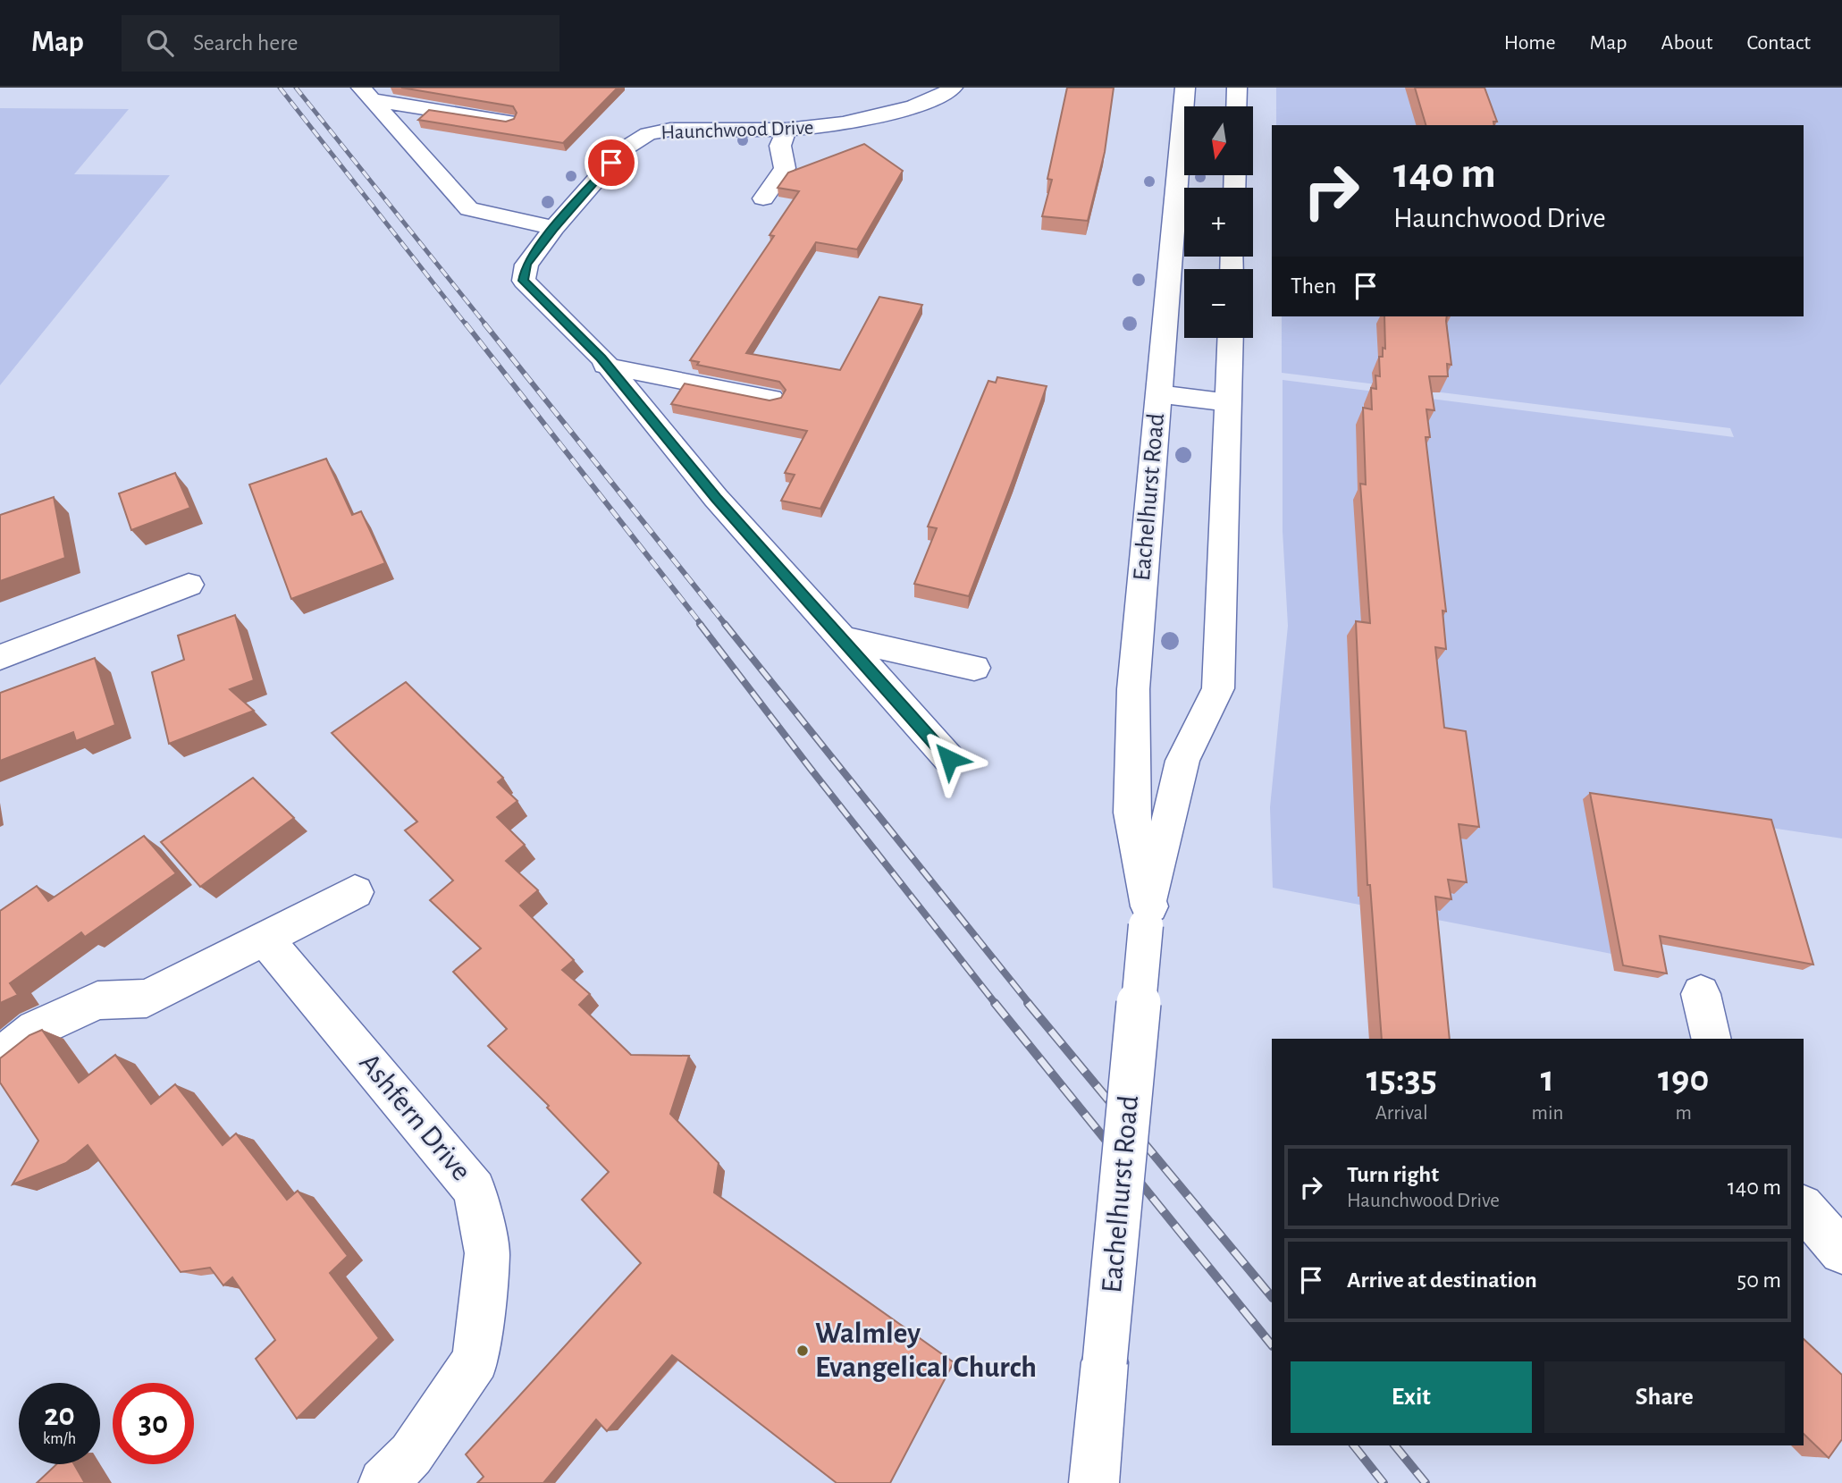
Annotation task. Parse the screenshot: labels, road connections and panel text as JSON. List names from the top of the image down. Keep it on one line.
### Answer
{"streets":{"street":["Haunchwood Drive","Eachelhurst Road","Ashfern Drive"]},"places":["Walmley Evangelical Church"],"north":"bottom","page":{"header":"Map","search":"Search here","nav":["Home","Map","About","Contact"],"map_buttons":["+","−"],"turn":["140 m","Haunchwood Drive"],"then":"Then","eta":["15:35","Arrival","1","min","190","m"],"list":[{"name":"Turn right","note":"Haunchwood Drive","value":"140 m"},{"name":"Arrive at destination","value":"50 m"}],"buttons":["Exit","Share"],"speed":"20 km/h","limit":"30"}}
